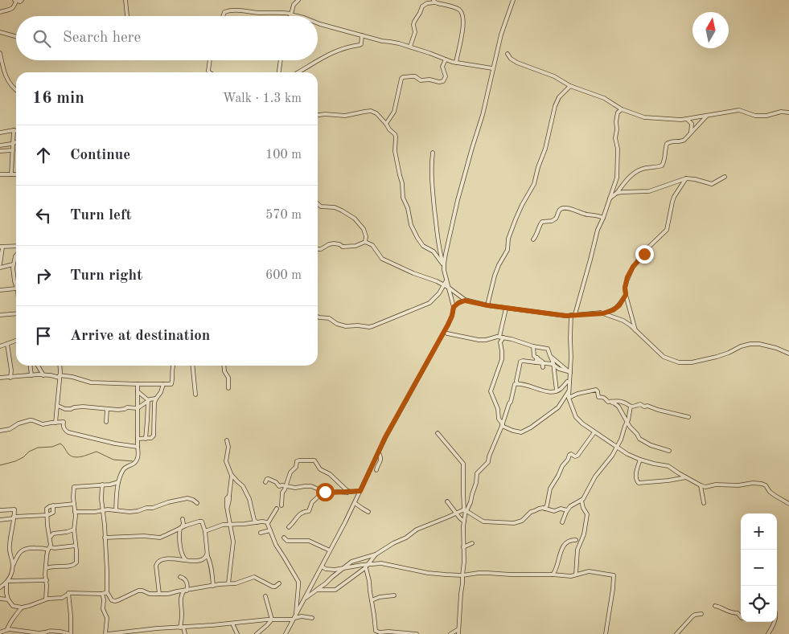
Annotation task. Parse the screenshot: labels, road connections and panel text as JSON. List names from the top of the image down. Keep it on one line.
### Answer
{"north":"top","page":{"search":"Search here","heading":["16 min","Walk · 1.3 km"],"list":[["Continue","100 m"],["Turn left","570 m"],["Turn right","600 m"],"Arrive at destination"],"map_buttons":["+","−"]}}
